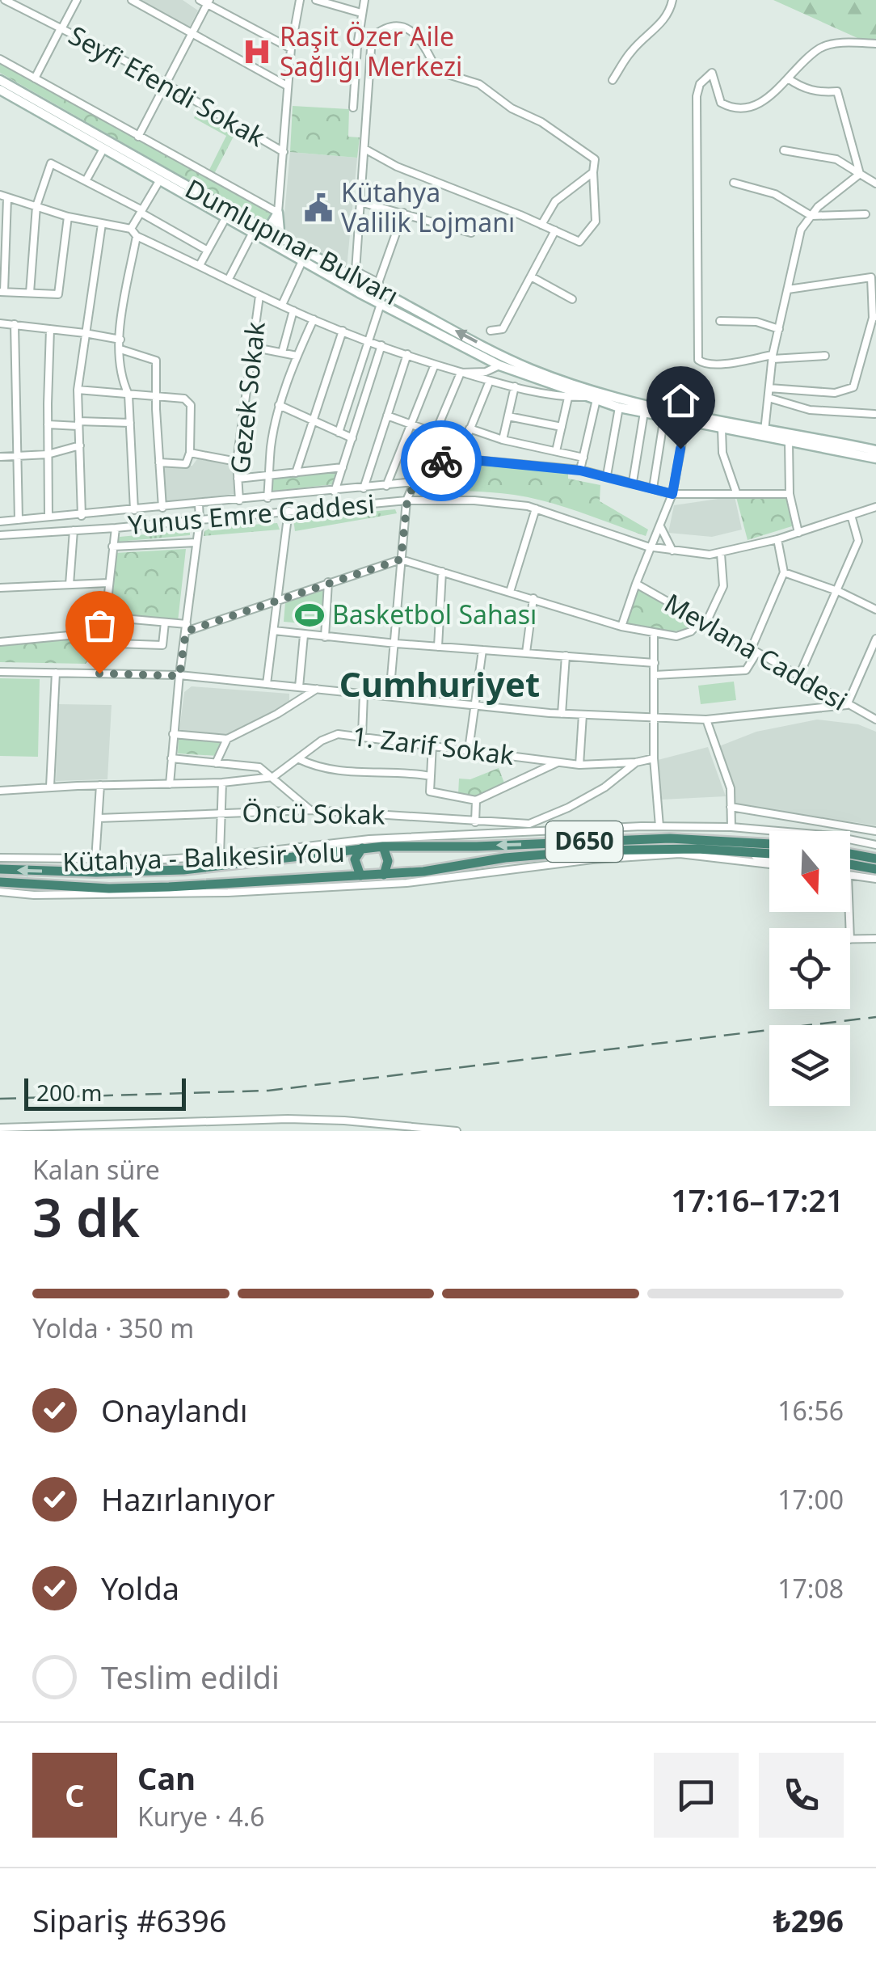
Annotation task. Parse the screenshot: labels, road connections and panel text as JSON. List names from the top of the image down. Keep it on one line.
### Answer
{"streets":{"highway":["D650","Kütahya - Balıkesir Yolu"],"main road":["Dumlupınar Bulvarı"],"street":["Seyfi Efendi Sokak","Gezek Sokak","Yunus Emre Caddesi","Mevlana Caddesi","1. Zarif Sokak","Öncü Sokak"]},"crossings":[["1. Zarif Sokak","Öncü Sokak"]],"districts":["Cumhuriyet"],"places":{"hospital":["Raşit Özer Aile Sağlığı Merkezi"],"public building":["Kütahya Valilik Lojmanı"],"sports":["Basketbol Sahası"]},"scale_bar":"200 m","north":"bottom","page":{"scale":"200 m","heading":["3 dk","Kalan süre","17:16–17:21"],"panel":["Can","Kurye · 4.6","Sipariş #6396","₺296"],"bar":"Yolda · 350 m","list":[["Onaylandı","16:56"],["Hazırlanıyor","17:00"],["Yolda","17:08"],"Teslim edildi"],"round":"C"}}
